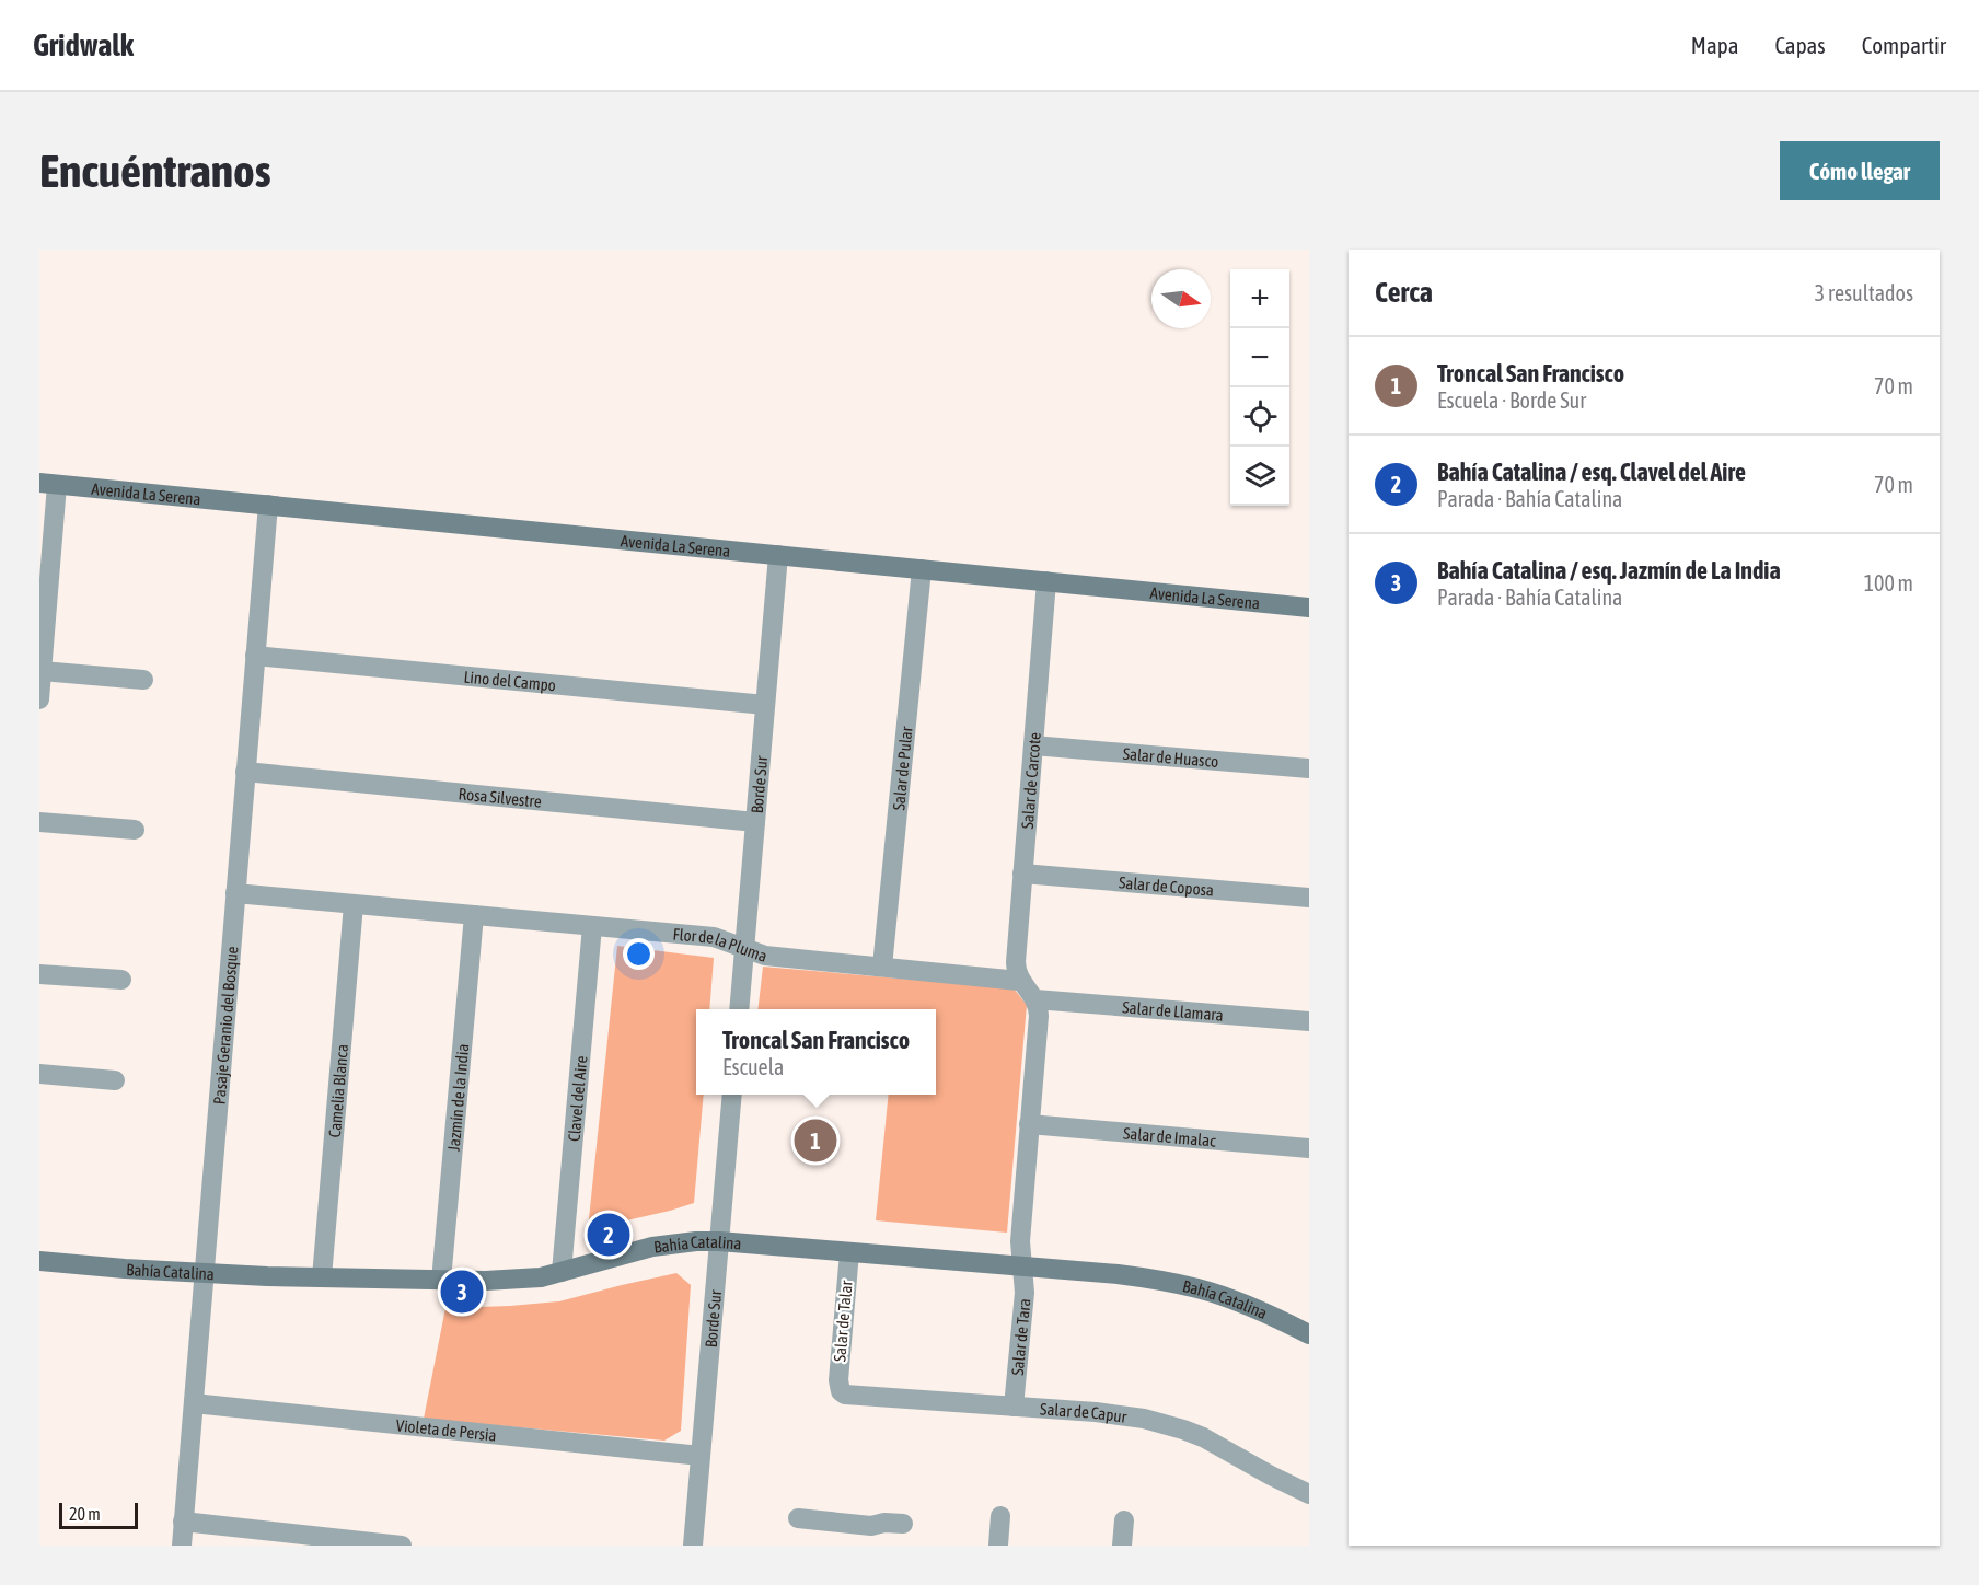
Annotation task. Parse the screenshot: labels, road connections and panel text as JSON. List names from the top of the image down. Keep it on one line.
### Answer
{"streets":{"street":["Avenida La Serena","Lino del Campo","Salar de Huasco","Salar de Pular","Salar de Carcote","Borde Sur","Rosa Silvestre","Salar de Coposa","Flor de la Pluma","Salar de Llamara","Pasaje Geranio del Bosque","Camelia Blanca","Jazmín de la India","Clavel del Aire","Salar de Imalac","Bahía Catalina","Salar de Talar","Salar de Tara","Salar de Capur","Violeta de Persia"]},"crossings":[["Avenida La Serena","Salar de Pular"],["Avenida La Serena","Salar de Carcote"],["Avenida La Serena","Borde Sur"],["Avenida La Serena","Pasaje Geranio del Bosque"],["Lino del Campo","Borde Sur"],["Lino del Campo","Pasaje Geranio del Bosque"],["Salar de Huasco","Salar de Carcote"],["Salar de Pular","Flor de la Pluma"],["Salar de Carcote","Salar de Coposa"],["Salar de Carcote","Flor de la Pluma"],["Borde Sur","Rosa Silvestre"],["Borde Sur","Flor de la Pluma"],["Borde Sur","Bahía Catalina"],["Borde Sur","Violeta de Persia"],["Rosa Silvestre","Pasaje Geranio del Bosque"],["Flor de la Pluma","Pasaje Geranio del Bosque"],["Flor de la Pluma","Camelia Blanca"],["Flor de la Pluma","Jazmín de la India"],["Flor de la Pluma","Clavel del Aire"],["Pasaje Geranio del Bosque","Bahía Catalina"],["Pasaje Geranio del Bosque","Violeta de Persia"],["Camelia Blanca","Bahía Catalina"],["Jazmín de la India","Bahía Catalina"],["Clavel del Aire","Bahía Catalina"],["Bahía Catalina","Salar de Talar"],["Bahía Catalina","Salar de Tara"],["Salar de Talar","Salar de Capur"],["Salar de Tara","Salar de Capur"]],"scale_bar":"20 m","north":"right","page":{"header":"Gridwalk","nav":["Mapa","Capas","Compartir"],"buttons":"Cómo llegar","title":"Encuéntranos","heading":["Cerca","3 resultados"],"map_buttons":["+","−"],"list":[{"mark":"1","name":"Troncal San Francisco","note":"Escuela · Borde Sur","value":"70 m"},{"mark":"2","name":"Bahía Catalina / esq. Clavel del Aire","note":"Parada · Bahía Catalina","value":"70 m"},{"mark":"3","name":"Bahía Catalina / esq. Jazmín de La India","note":"Parada · Bahía Catalina","value":"100 m"}],"popup":["Troncal San Francisco","Escuela"],"pins":["1","2","3"],"scale":"20 m"}}
